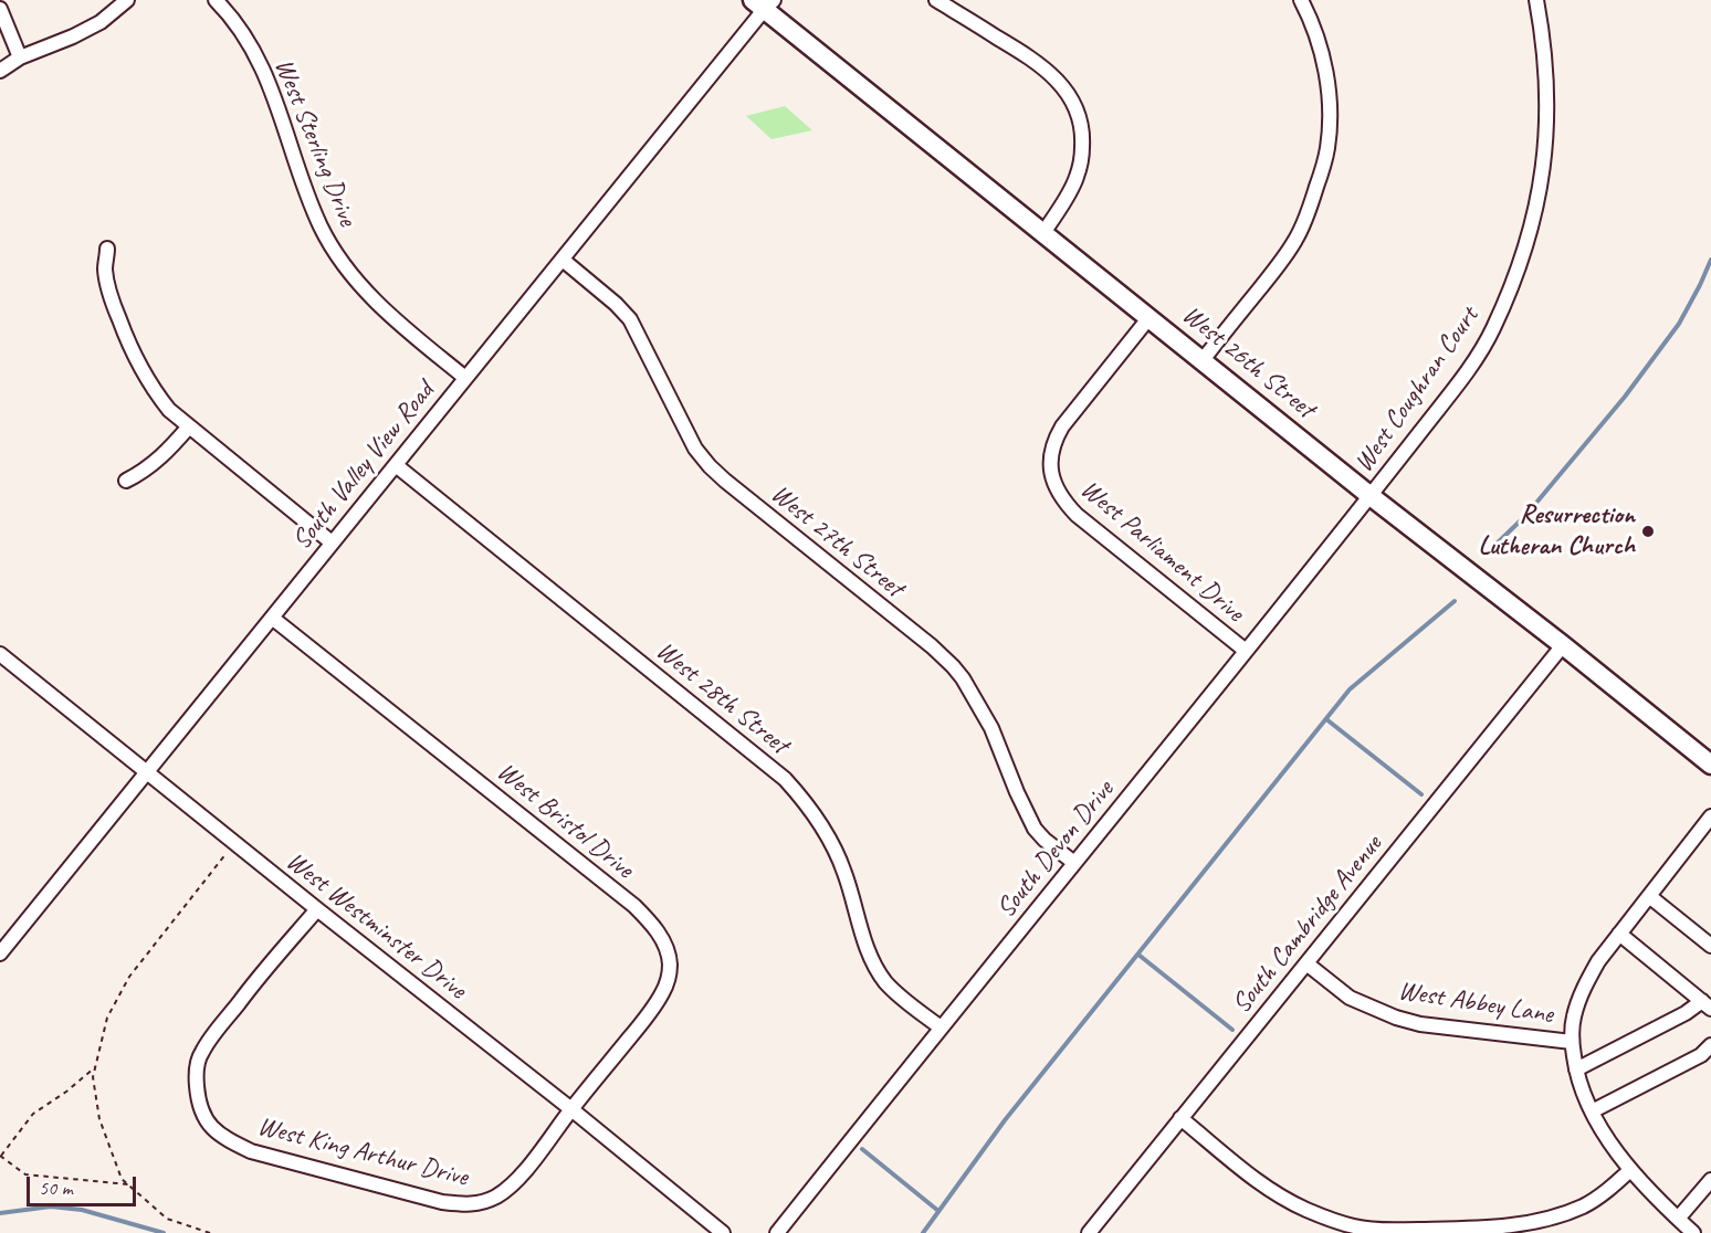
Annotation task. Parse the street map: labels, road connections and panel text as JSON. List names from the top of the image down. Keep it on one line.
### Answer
{"streets":{"main road":["West 26th Street"],"street":["West Sterling Drive","West Coughran Court","South Valley View Road","West 27th Street","West Parliament Drive","West 28th Street","West Bristol Drive","South Devon Drive","South Cambridge Avenue","West Westminster Drive","West Abbey Lane","West King Arthur Drive"]},"crossings":[["West Sterling Drive","South Valley View Road"],["West 26th Street","West Coughran Court"],["West 26th Street","South Valley View Road"],["West 26th Street","West Parliament Drive"],["West 26th Street","South Devon Drive"],["West 26th Street","South Cambridge Avenue"],["West Coughran Court","South Devon Drive"],["South Valley View Road","West 27th Street"],["South Valley View Road","West 28th Street"],["South Valley View Road","West Bristol Drive"],["South Valley View Road","West Westminster Drive"],["West 27th Street","South Devon Drive"],["West Parliament Drive","South Devon Drive"],["West 28th Street","South Devon Drive"],["West Bristol Drive","West Westminster Drive"],["West Bristol Drive","West King Arthur Drive"],["South Cambridge Avenue","West Abbey Lane"],["West Westminster Drive","West King Arthur Drive"]],"places":["Resurrection Lutheran Church"],"scale_bar":"50 m"}
